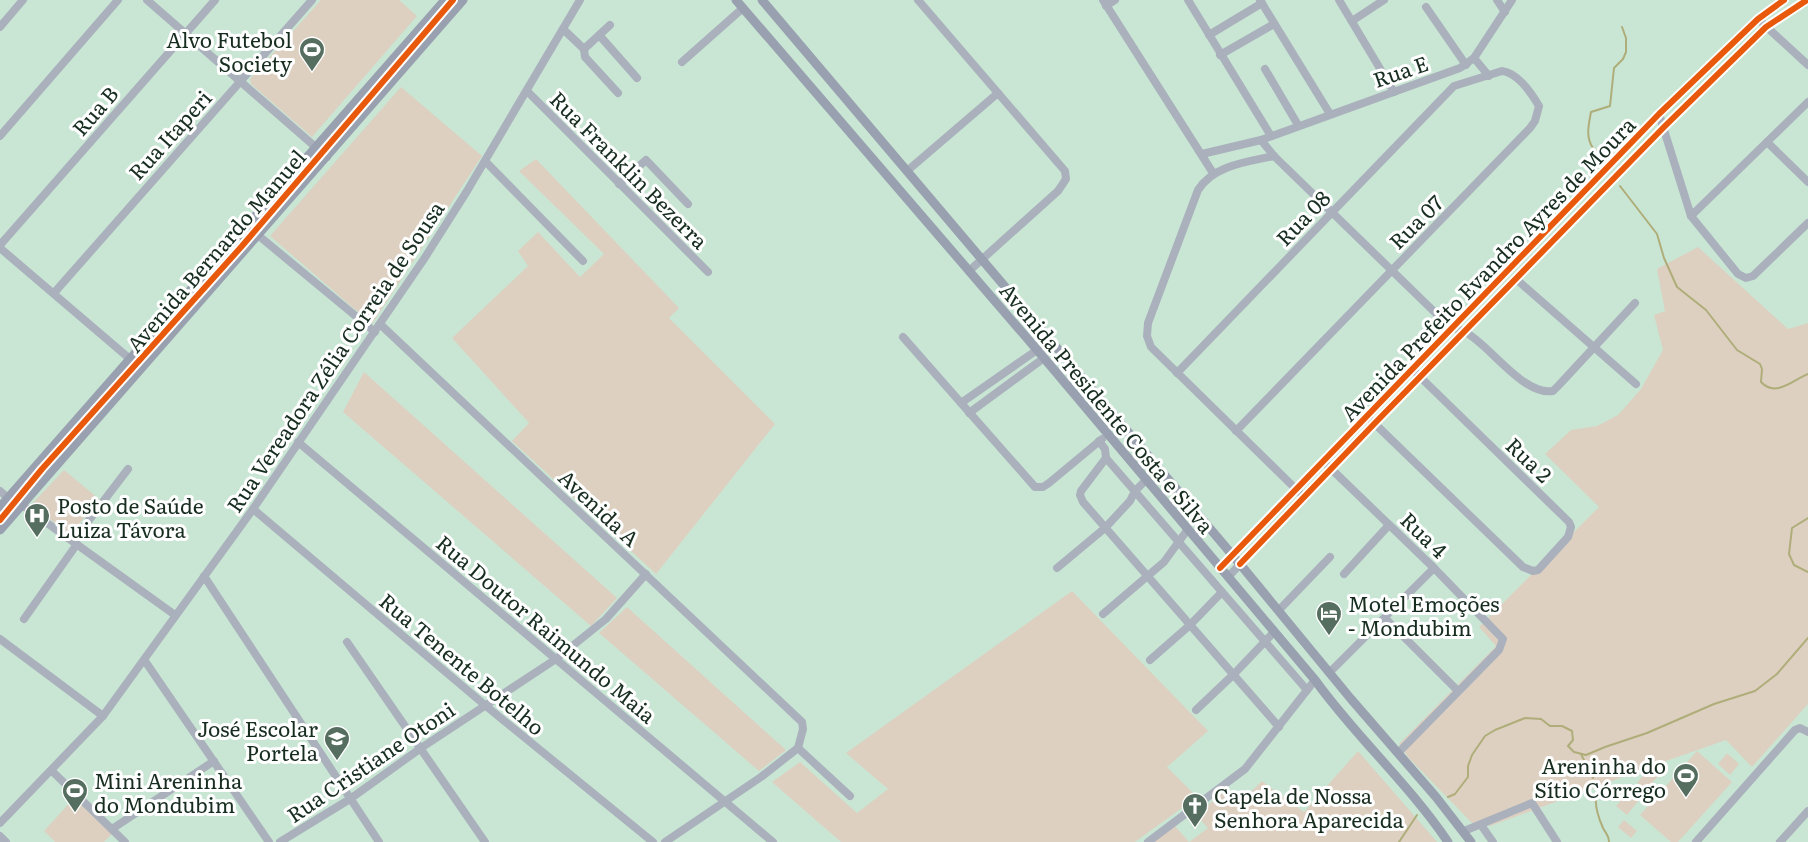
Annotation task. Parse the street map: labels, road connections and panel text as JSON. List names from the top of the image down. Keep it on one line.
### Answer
{"streets":{"main road":["Avenida Bernardo Manuel","Avenida Presidente Costa e Silva"],"street":["Rua E","Rua B","Rua Itaperi","Rua Franklin Bezerra","Rua 08","Rua 07","Avenida Prefeito Evandro Ayres de Moura","Rua Vereadora Zélia Correia de Sousa","Rua 2","Avenida A","Rua 4","Rua Doutor Raimundo Maia","Rua Tenente Botelho","Rua Cristiane Otoni"]},"crossings":[["Rua Franklin Bezerra","Rua Vereadora Zélia Correia de Sousa"],["Rua 08","Rua 07"],["Avenida Prefeito Evandro Ayres de Moura","Avenida Presidente Costa e Silva"],["Avenida Prefeito Evandro Ayres de Moura","Rua 2"],["Avenida Prefeito Evandro Ayres de Moura","Rua 4"],["Rua Vereadora Zélia Correia de Sousa","Avenida A"],["Rua Vereadora Zélia Correia de Sousa","Rua Doutor Raimundo Maia"],["Rua Vereadora Zélia Correia de Sousa","Rua Tenente Botelho"],["Avenida A","Rua Cristiane Otoni"],["Rua Doutor Raimundo Maia","Rua Cristiane Otoni"],["Rua Tenente Botelho","Rua Cristiane Otoni"]],"places":{"sports":["Alvo Futebol Society","Areninha do Sítio Córrego","Mini Areninha do Mondubim"],"hospital":["Posto de Saúde Luiza Távora"],"hotel":["Motel Emoções - Mondubim"],"school or university":["José Escolar Portela"],"church":["Capela de Nossa Senhora Aparecida"]}}
